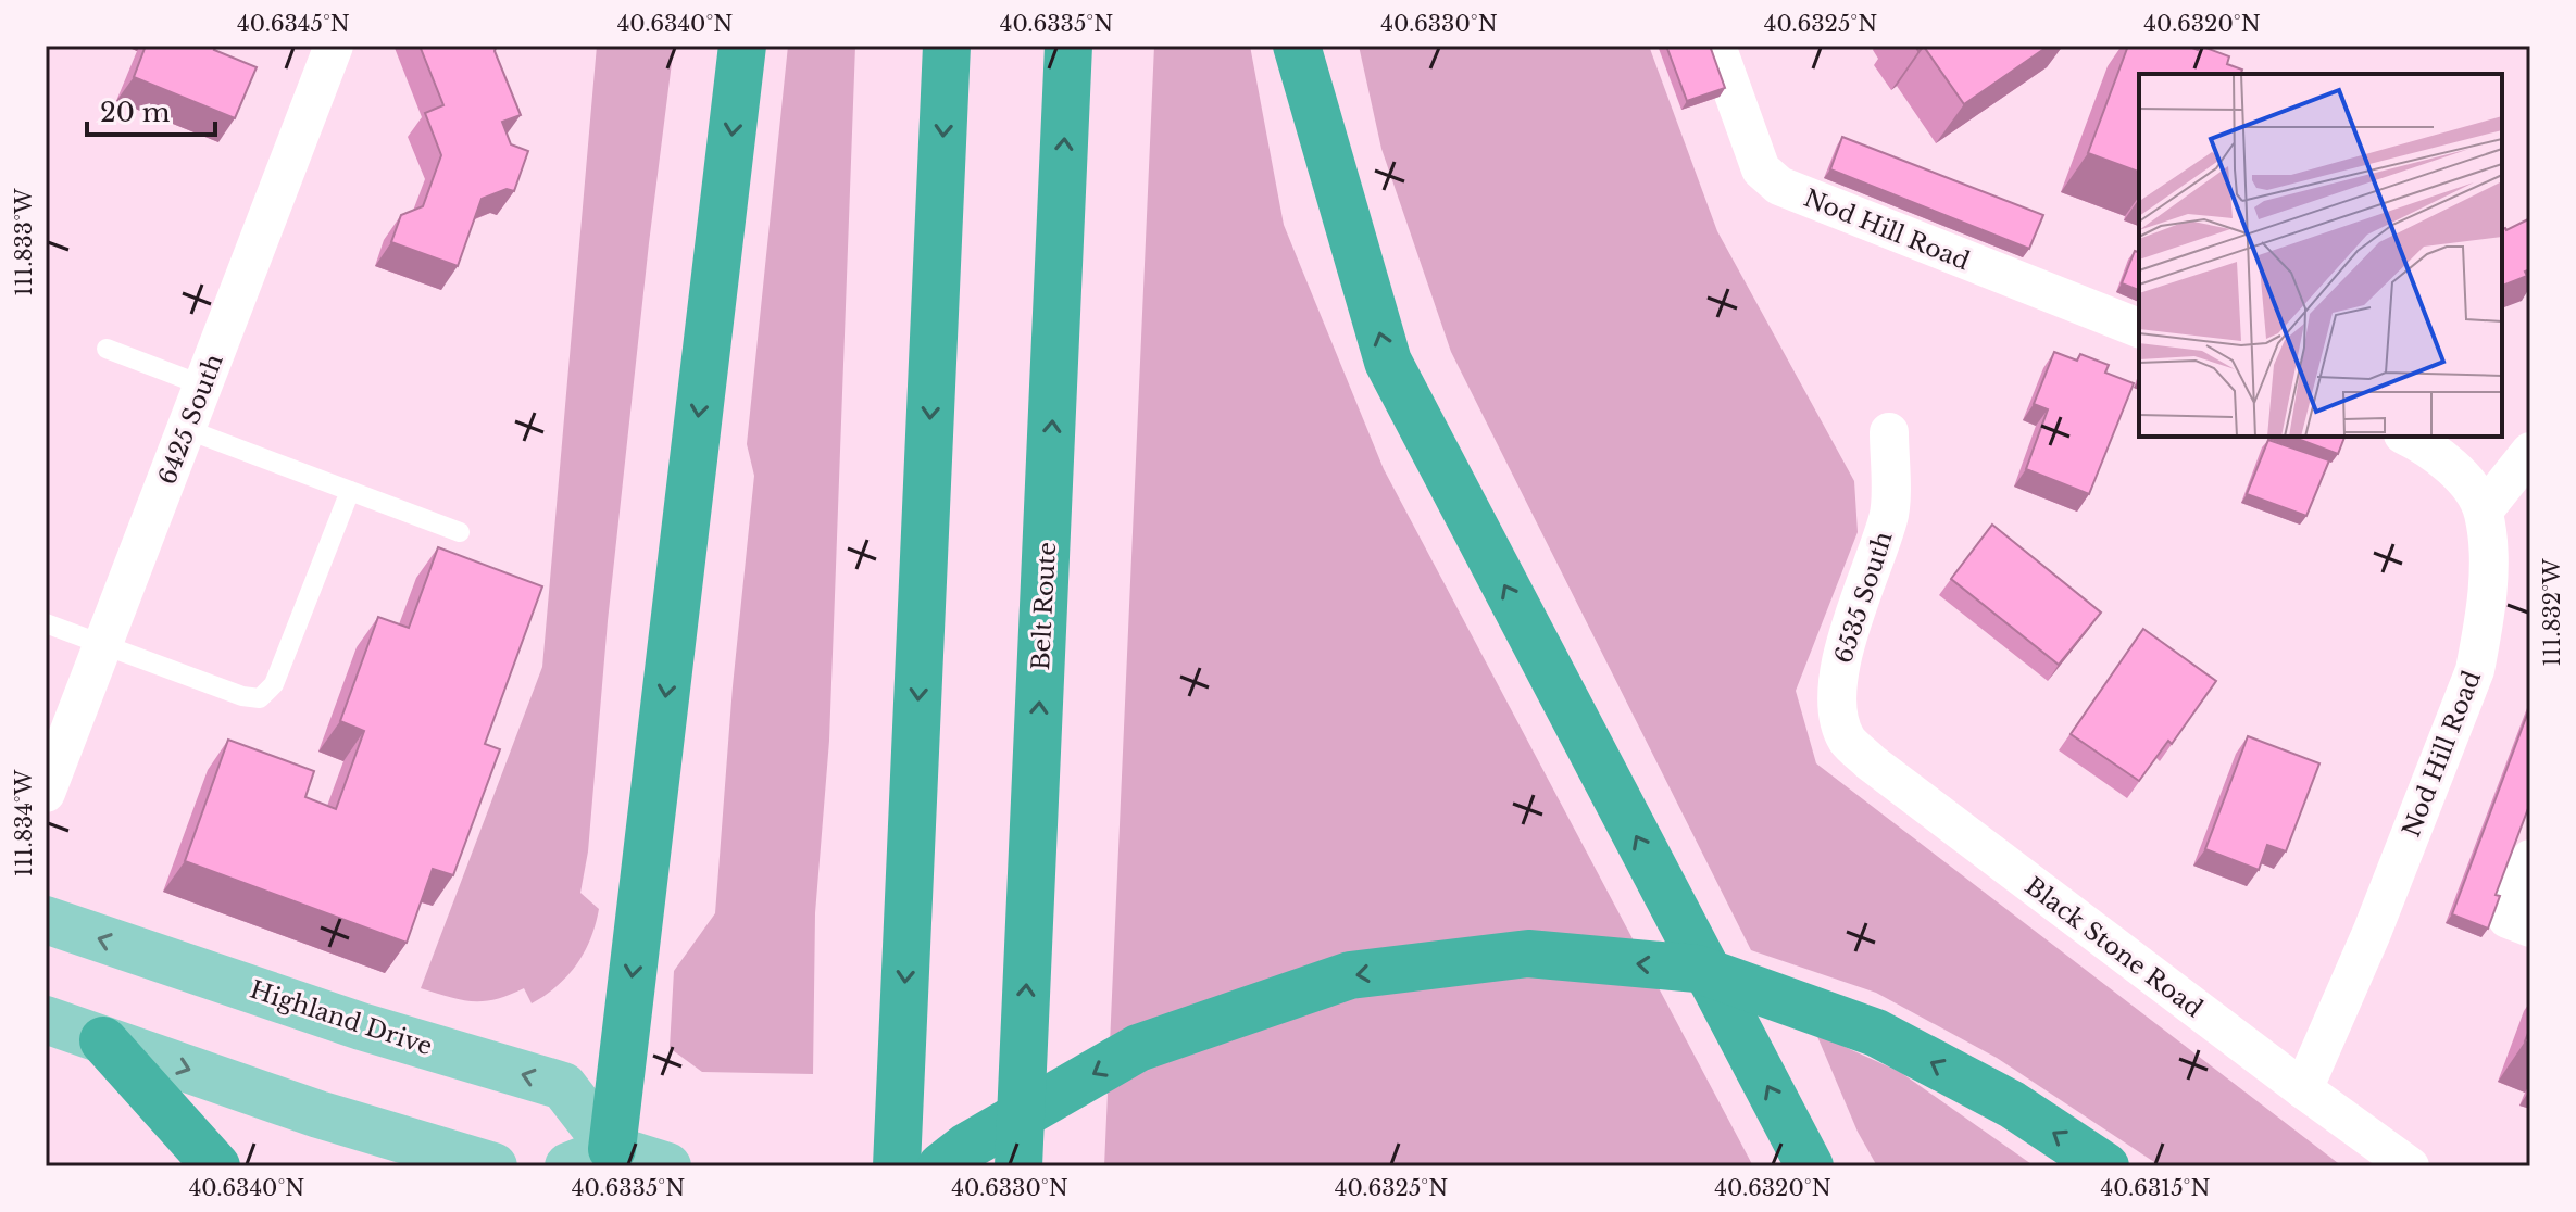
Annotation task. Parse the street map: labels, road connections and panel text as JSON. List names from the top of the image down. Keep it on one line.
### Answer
{"streets":{"highway":["Belt Route"],"main road":["Highland Drive"],"street":["Nod Hill Road","6425 South","6535 South","Black Stone Road"]},"crossings":[["Nod Hill Road","Black Stone Road"],["6535 South","Black Stone Road"]],"scale_bar":"20 m","coordinates":["40.6345°N","40.6340°N","40.6335°N","40.6330°N","40.6325°N","40.6320°N","111.833°W","111.832°W","111.834°W","40.6315°N"]}
